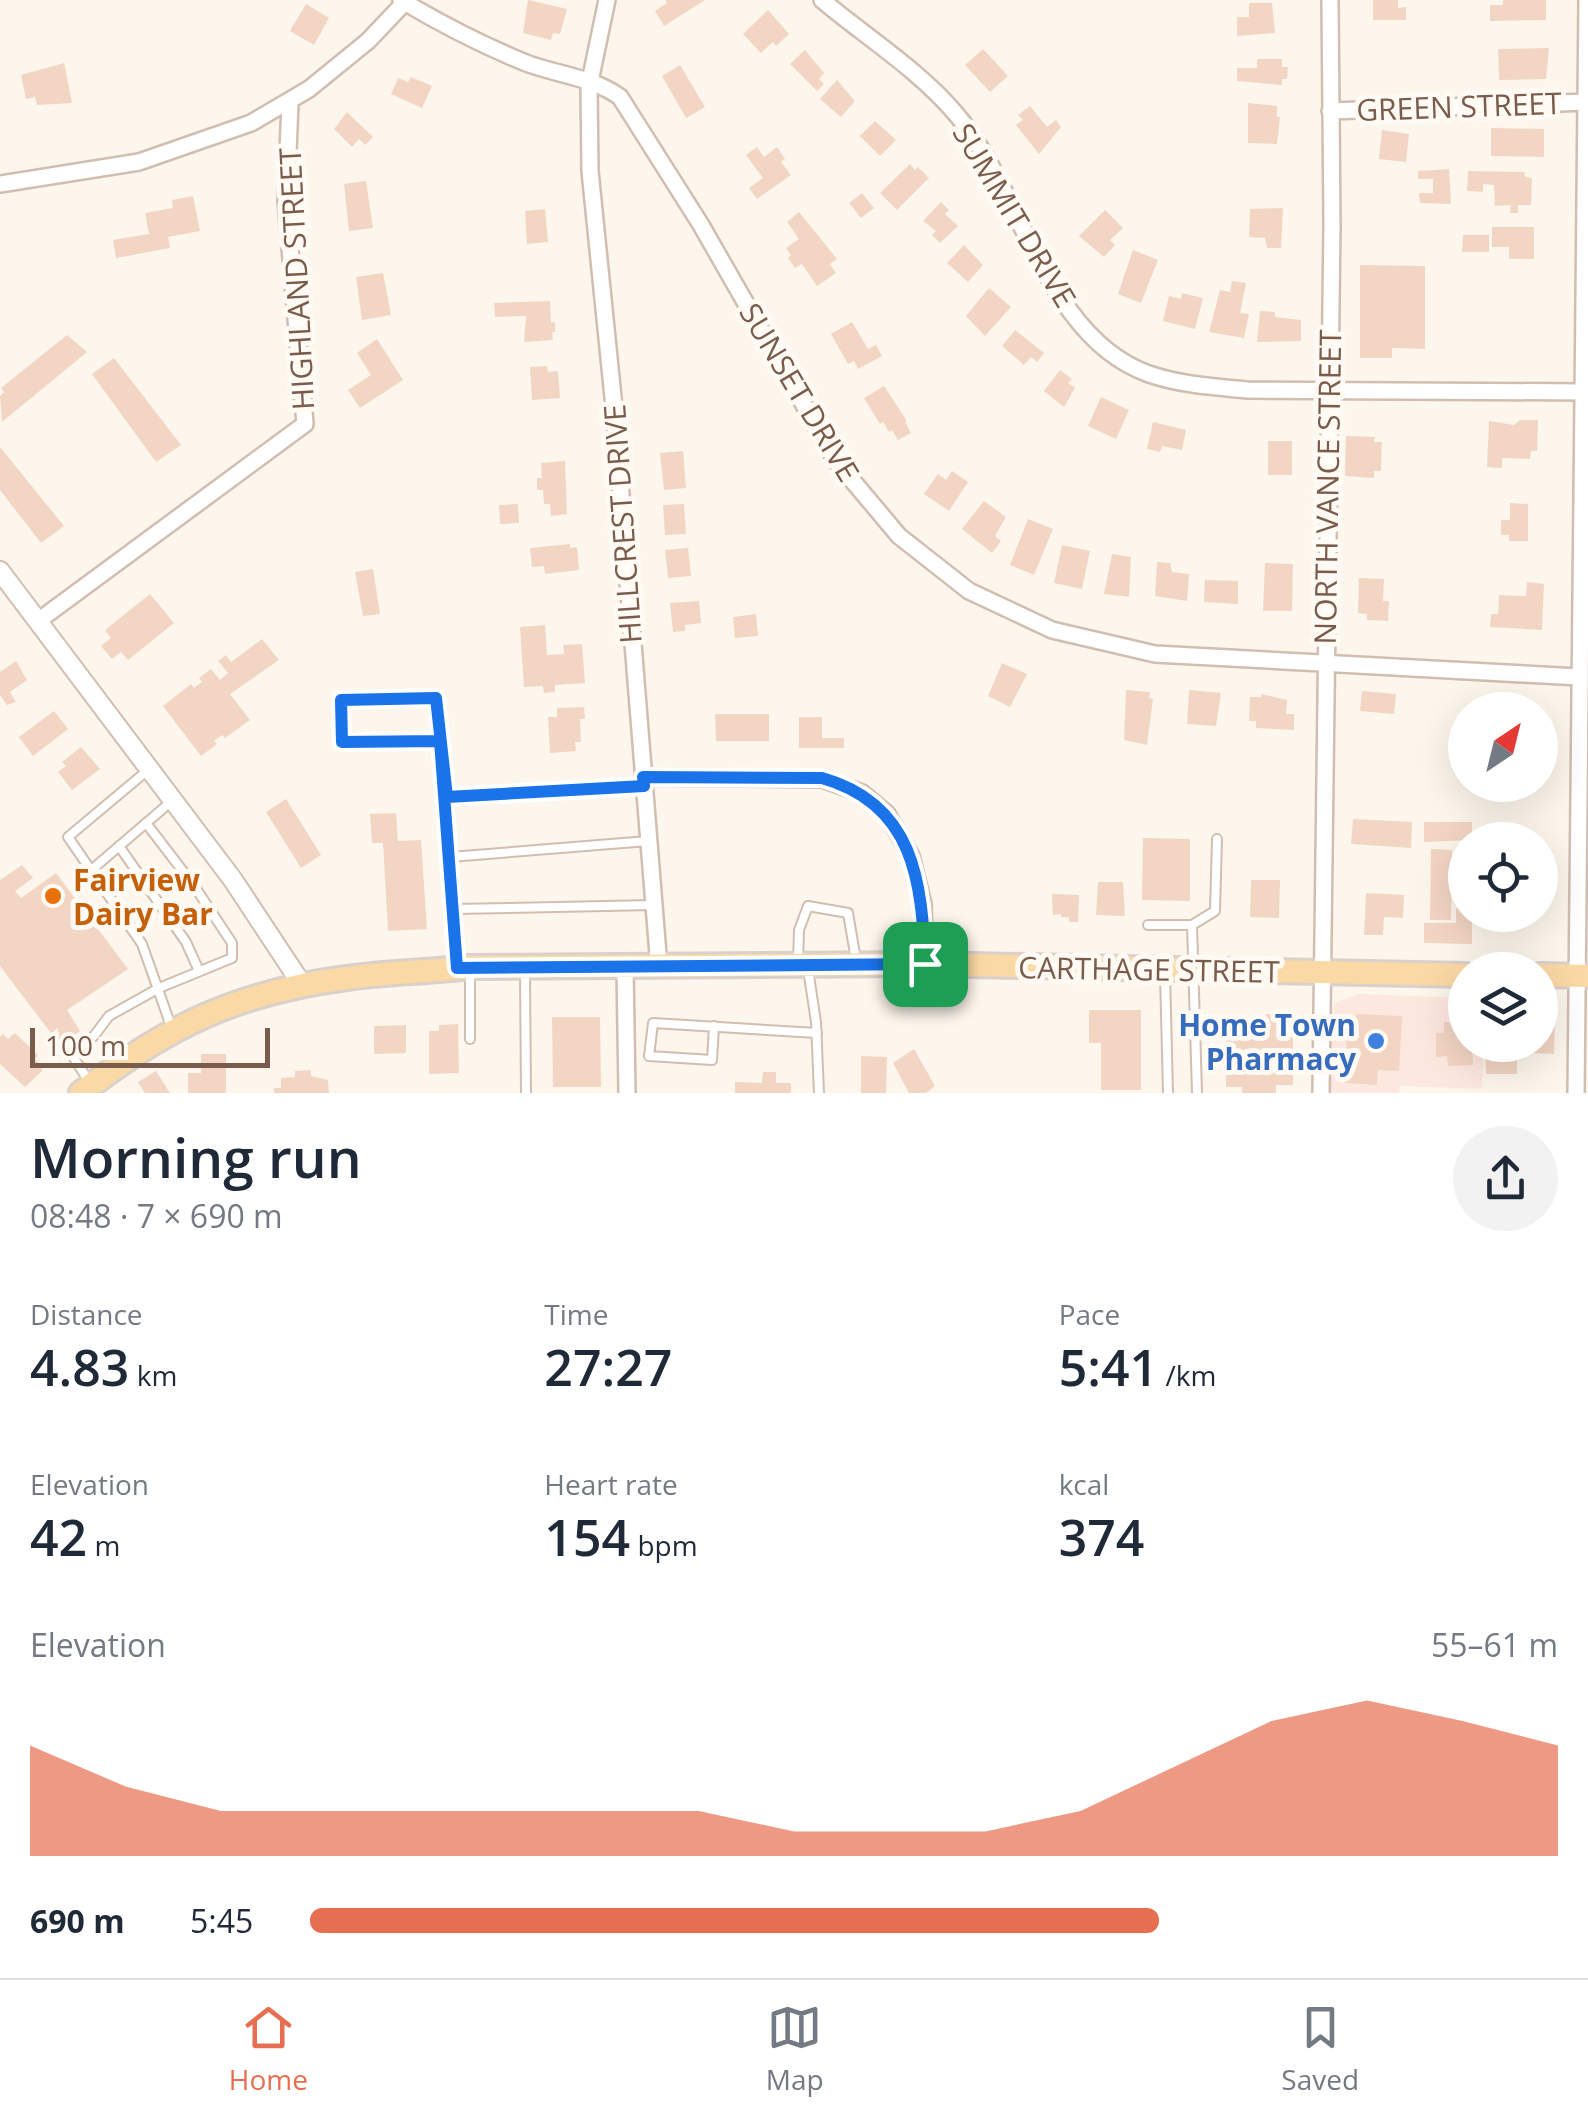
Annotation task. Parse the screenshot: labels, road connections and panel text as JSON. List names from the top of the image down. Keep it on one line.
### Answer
{"streets":{"main road":["CARTHAGE STREET"],"street":["GREEN STREET","SUMMIT DRIVE","HIGHLAND STREET","SUNSET DRIVE","NORTH VANCE STREET","HILLCREST DRIVE"]},"crossings":[["GREEN STREET","NORTH VANCE STREET"],["SUMMIT DRIVE","NORTH VANCE STREET"],["SUNSET DRIVE","NORTH VANCE STREET"],["SUNSET DRIVE","HILLCREST DRIVE"],["NORTH VANCE STREET","CARTHAGE STREET"],["HILLCREST DRIVE","CARTHAGE STREET"]],"places":["Fairview Dairy Bar","Home Town Pharmacy"],"scale_bar":"100 m","north":"top right","page":{"scale":"100 m","heading":["Morning run","08:48 · 7 × 690 m"],"stats":[["Distance","4.83 km"],["Time","27:27"],["Pace","5:41 /km"],["Elevation","42 m"],["Heart rate","154 bpm"],["kcal","374"]],"chart":["Elevation","55–61 m"],"list":[{"name":"690 m","note":"5:45"}],"tabs":["Home","Map","Saved"]}}
